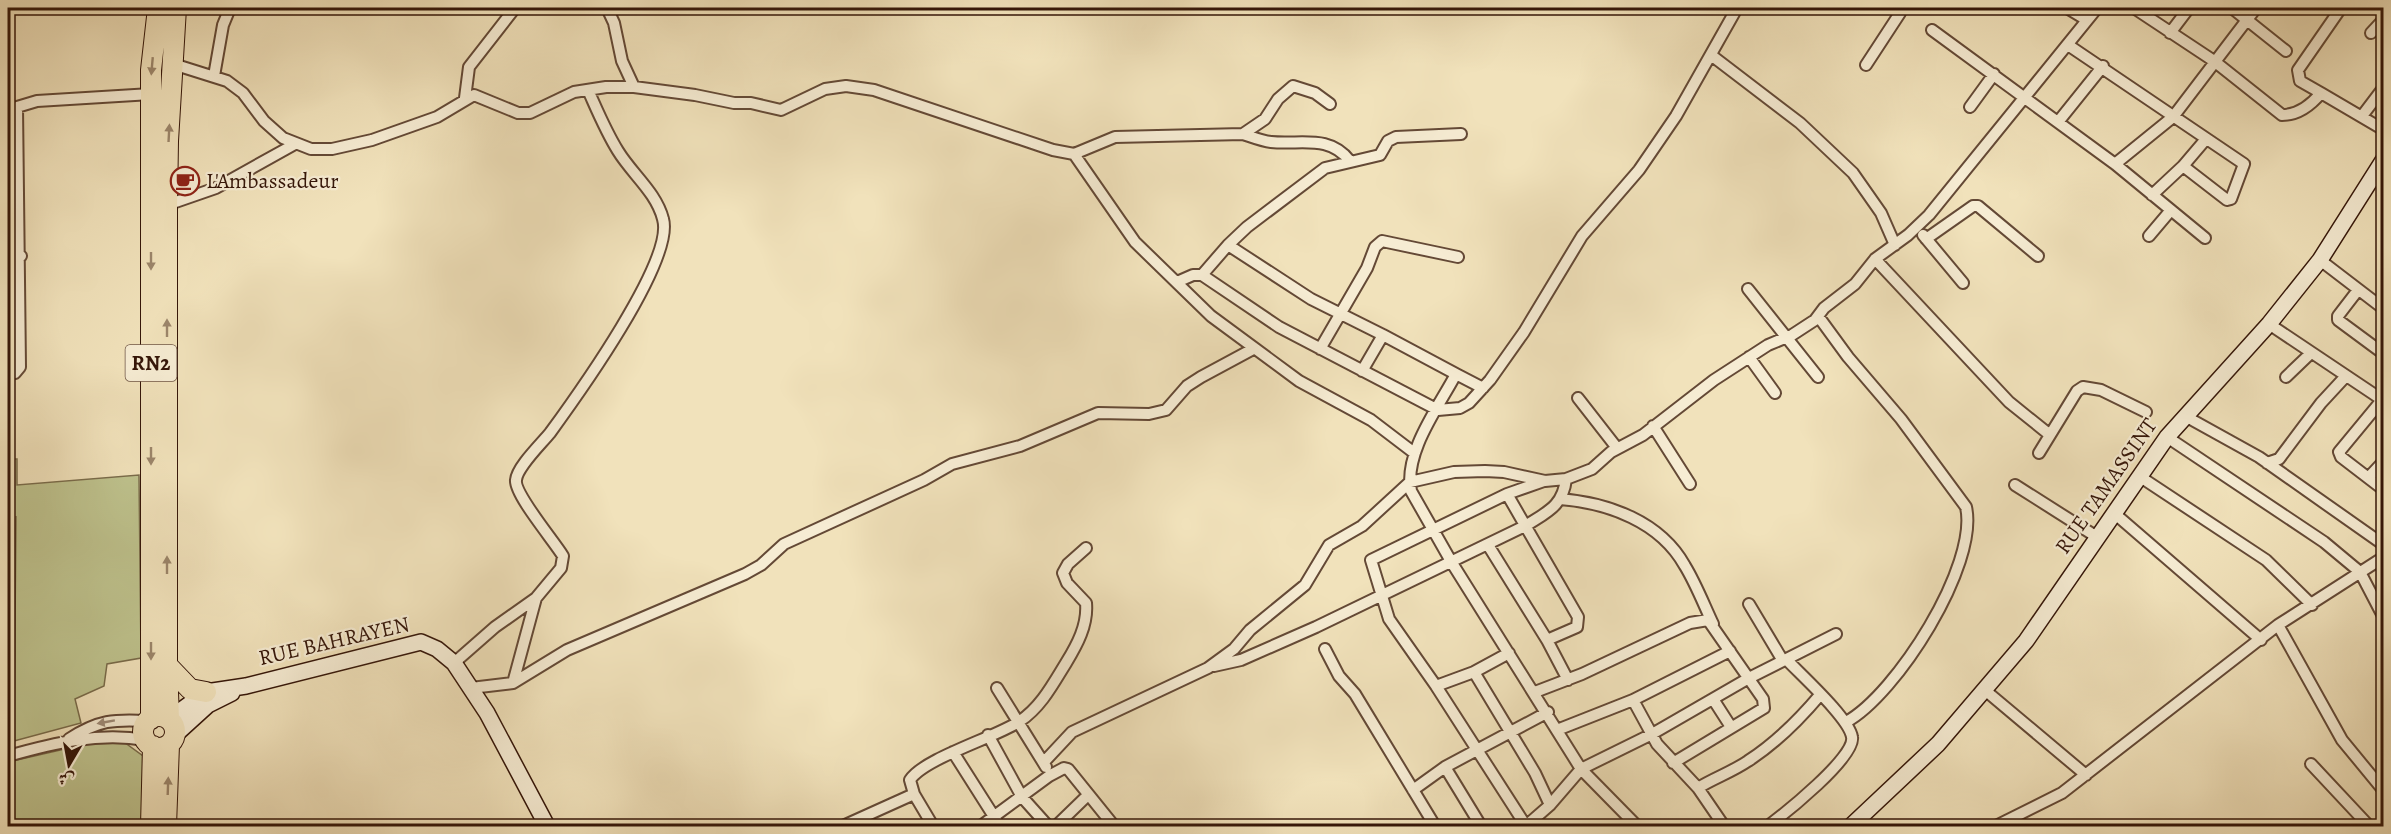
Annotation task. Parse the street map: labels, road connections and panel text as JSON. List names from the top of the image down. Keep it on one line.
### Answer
{"streets":{"highway":["RN2"],"main road":["RUE TAMASSINT","RUE BAHRAYEN"]},"crossings":[["RN2","RUE BAHRAYEN"]],"places":{"cafe":["L'Ambassadeur"]},"north":"bottom"}
